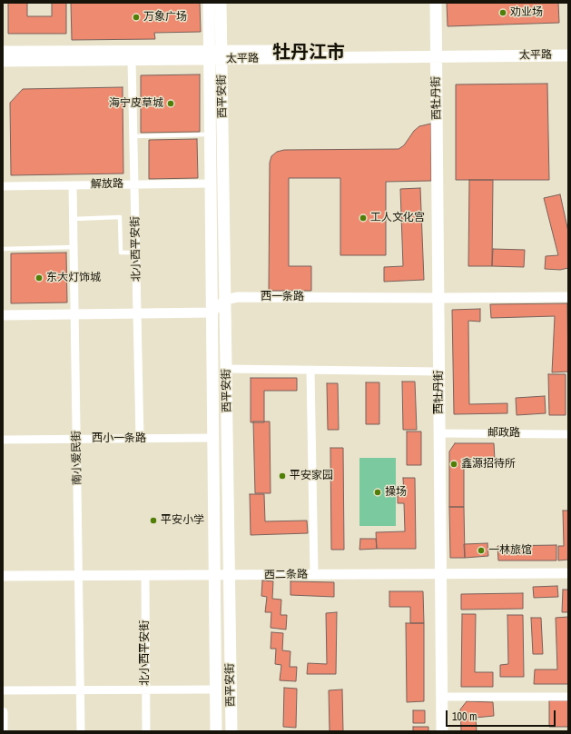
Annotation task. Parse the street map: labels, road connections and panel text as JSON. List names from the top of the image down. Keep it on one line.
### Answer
{"streets":{"main road":["太平路","西平安街","西牡丹街"],"street":["解放路","北小西平安街","西一条路","邮政路","西小一条路","南小爱民街","西二条路"]},"crossings":[["太平路","西平安街"],["太平路","西牡丹街"],["太平路","北小西平安街"],["西平安街","解放路"],["西平安街","西一条路"],["西平安街","西小一条路"],["西平安街","西二条路"],["西牡丹街","西一条路"],["西牡丹街","邮政路"],["西牡丹街","西二条路"],["解放路","北小西平安街"],["解放路","南小爱民街"],["北小西平安街","西小一条路"],["北小西平安街","西二条路"],["西小一条路","南小爱民街"],["南小爱民街","西二条路"]],"districts":["牡丹江市"],"places":["劝业场","万象广场","海宁皮草城","工人文化宫","东大灯饰城","鑫源招待所","平安家园","操场","平安小学","一林旅馆"],"scale_bar":"100 m"}
